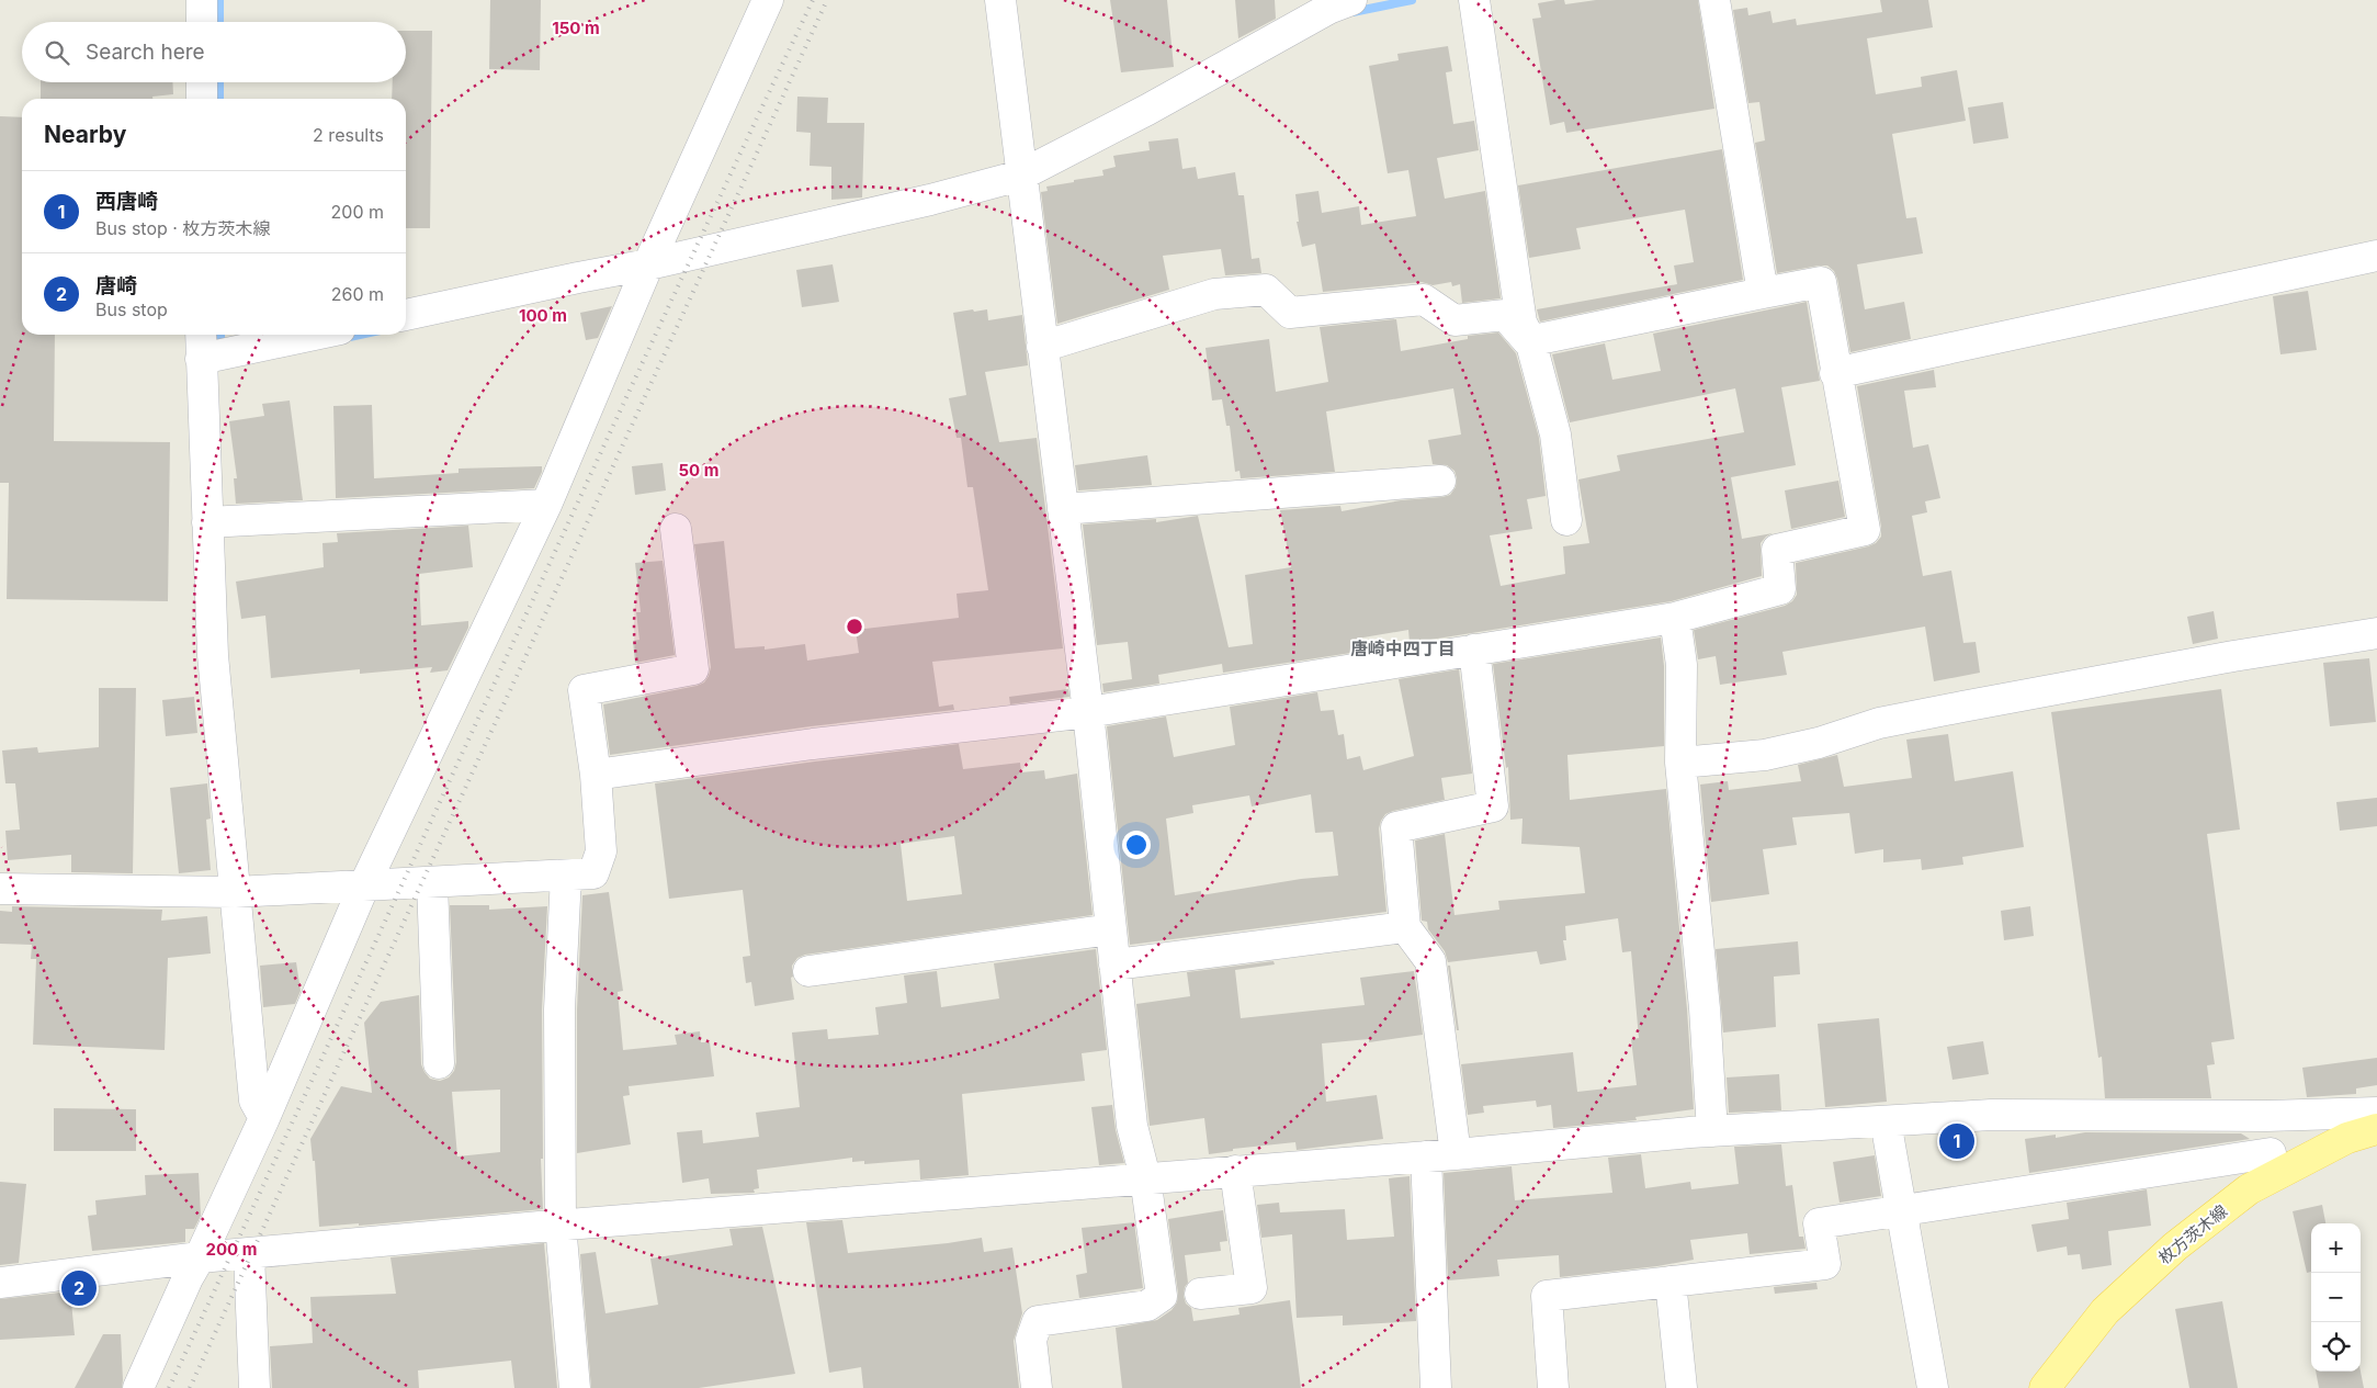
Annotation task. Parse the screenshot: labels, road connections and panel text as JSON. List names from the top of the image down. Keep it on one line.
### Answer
{"streets":{"main road":["枚方茨木線"]},"districts":["唐崎中四丁目"],"page":{"search":"Search here","heading":["Nearby","2 results"],"list":[{"mark":"1","name":"西唐崎","note":"Bus stop · 枚方茨木線","value":"200 m"},{"mark":"2","name":"唐崎","note":"Bus stop","value":"260 m"}],"pins":["1","2"],"map_buttons":["+","−"]},"rings":["150 m","100 m","50 m","200 m"]}
